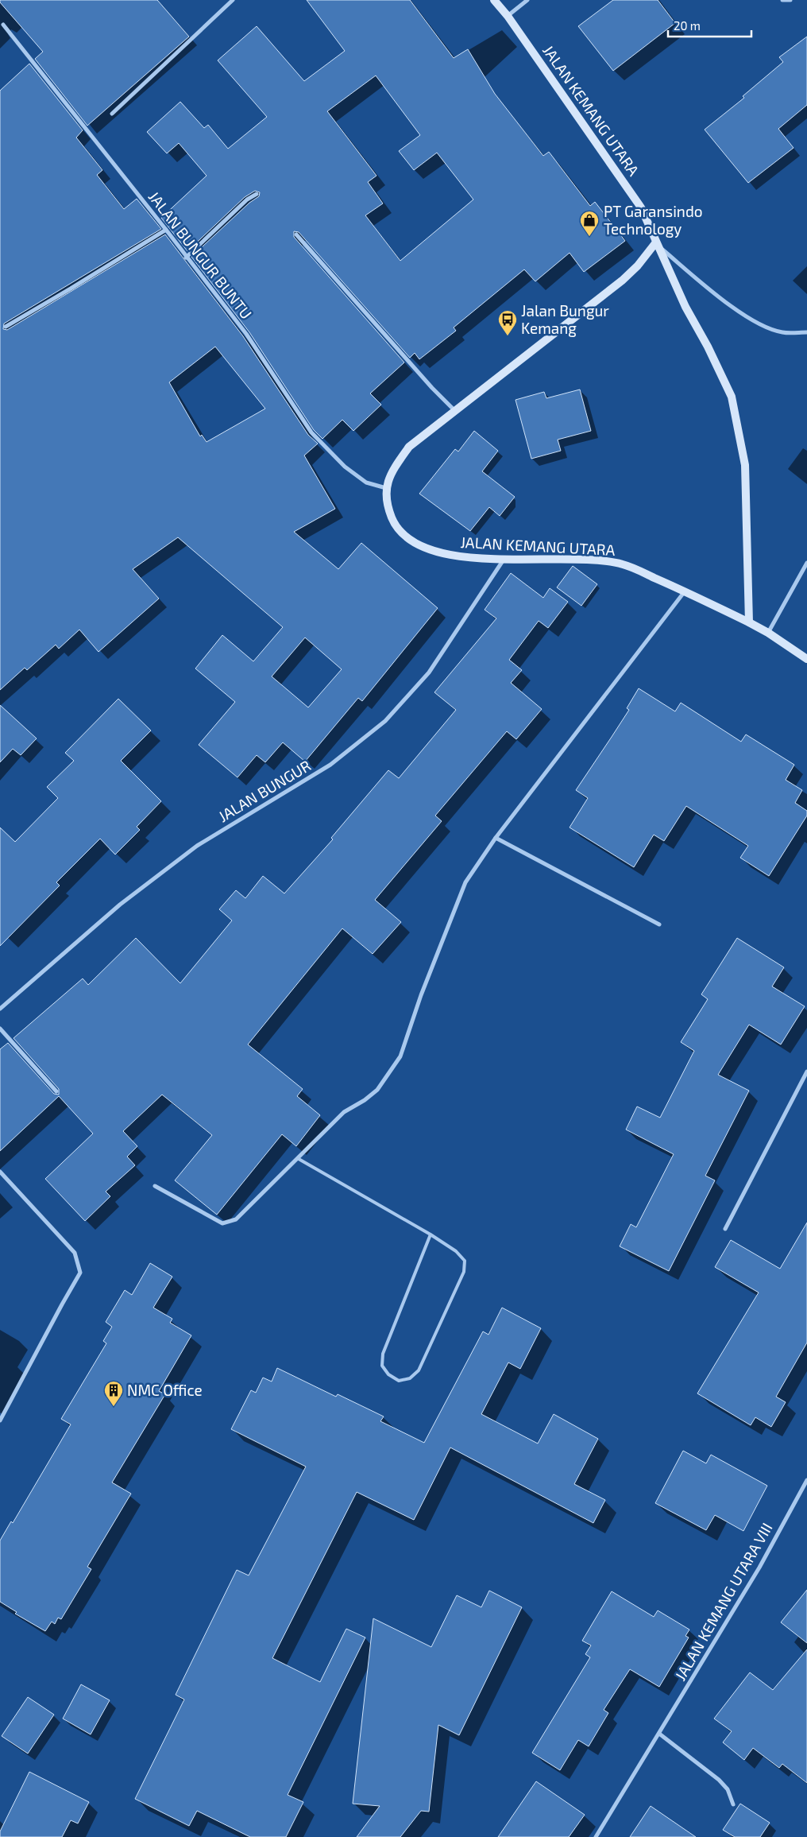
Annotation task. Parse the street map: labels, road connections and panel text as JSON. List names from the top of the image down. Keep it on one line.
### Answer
{"streets":{"street":["JALAN KEMANG UTARA","JALAN BUNGUR BUNTU","JALAN BUNGUR","JALAN KEMANG UTARA VIII"]},"crossings":[["JALAN KEMANG UTARA","JALAN BUNGUR BUNTU"],["JALAN KEMANG UTARA","JALAN BUNGUR"]],"places":{"shop":["PT Garansindo Technology"],"bus stop":["Jalan Bungur Kemang"],"building":["NMC Office"]},"scale_bar":"20 m"}
